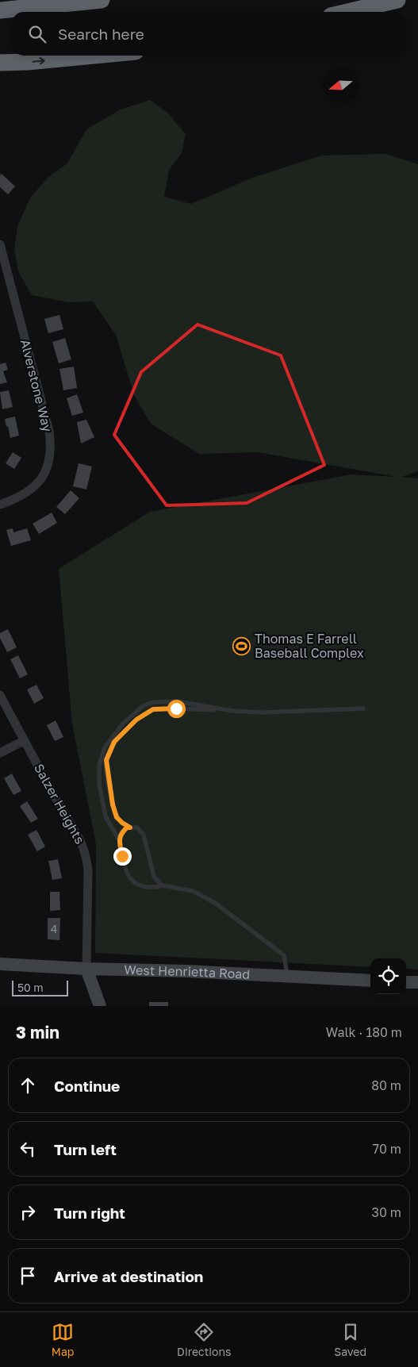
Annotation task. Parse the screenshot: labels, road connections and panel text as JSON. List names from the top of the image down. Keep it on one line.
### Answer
{"streets":{"main road":["West Henrietta Road"],"street":["Alverstone Way","Salzer Heights"]},"crossings":[["Salzer Heights","West Henrietta Road"]],"places":{"sports":["Thomas E Farrell Baseball Complex"]},"house_numbers":["4"],"scale_bar":"50 m","north":"left","page":{"search":"Search here","scale":"50 m","heading":["3 min","Walk · 180 m"],"list":[["Continue","80 m"],["Turn left","70 m"],["Turn right","30 m"],"Arrive at destination"],"nav":["Map","Directions","Saved"]}}
